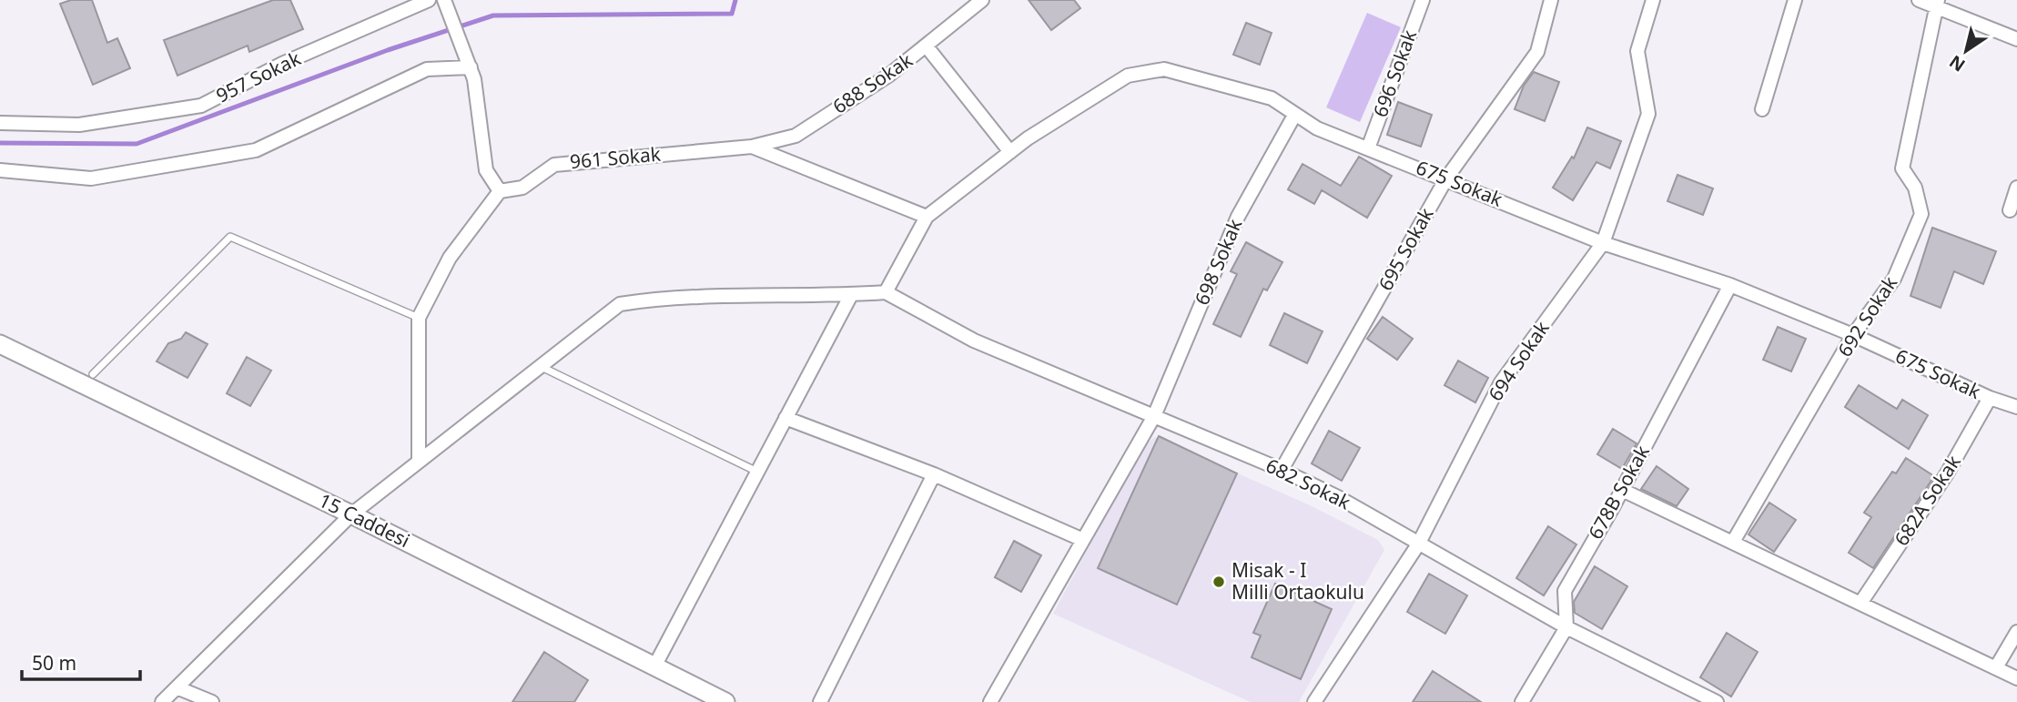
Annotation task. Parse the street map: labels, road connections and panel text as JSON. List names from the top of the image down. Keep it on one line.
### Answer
{"streets":{"street":["696 Sokak","957 Sokak","688 Sokak","961 Sokak","675 Sokak","695 Sokak","698 Sokak","692 Sokak","694 Sokak","682 Sokak","678B Sokak","682A Sokak","15 Caddesi"]},"crossings":[["696 Sokak","675 Sokak"],["688 Sokak","961 Sokak"],["961 Sokak","675 Sokak"],["675 Sokak","695 Sokak"],["675 Sokak","698 Sokak"],["675 Sokak","692 Sokak"],["675 Sokak","694 Sokak"],["675 Sokak","678B Sokak"],["675 Sokak","682A Sokak"],["695 Sokak","682 Sokak"],["698 Sokak","682 Sokak"],["694 Sokak","682 Sokak"],["682 Sokak","678B Sokak"]],"places":["Misak - I Milli Ortaokulu"],"scale_bar":"50 m","north":"bottom left"}
